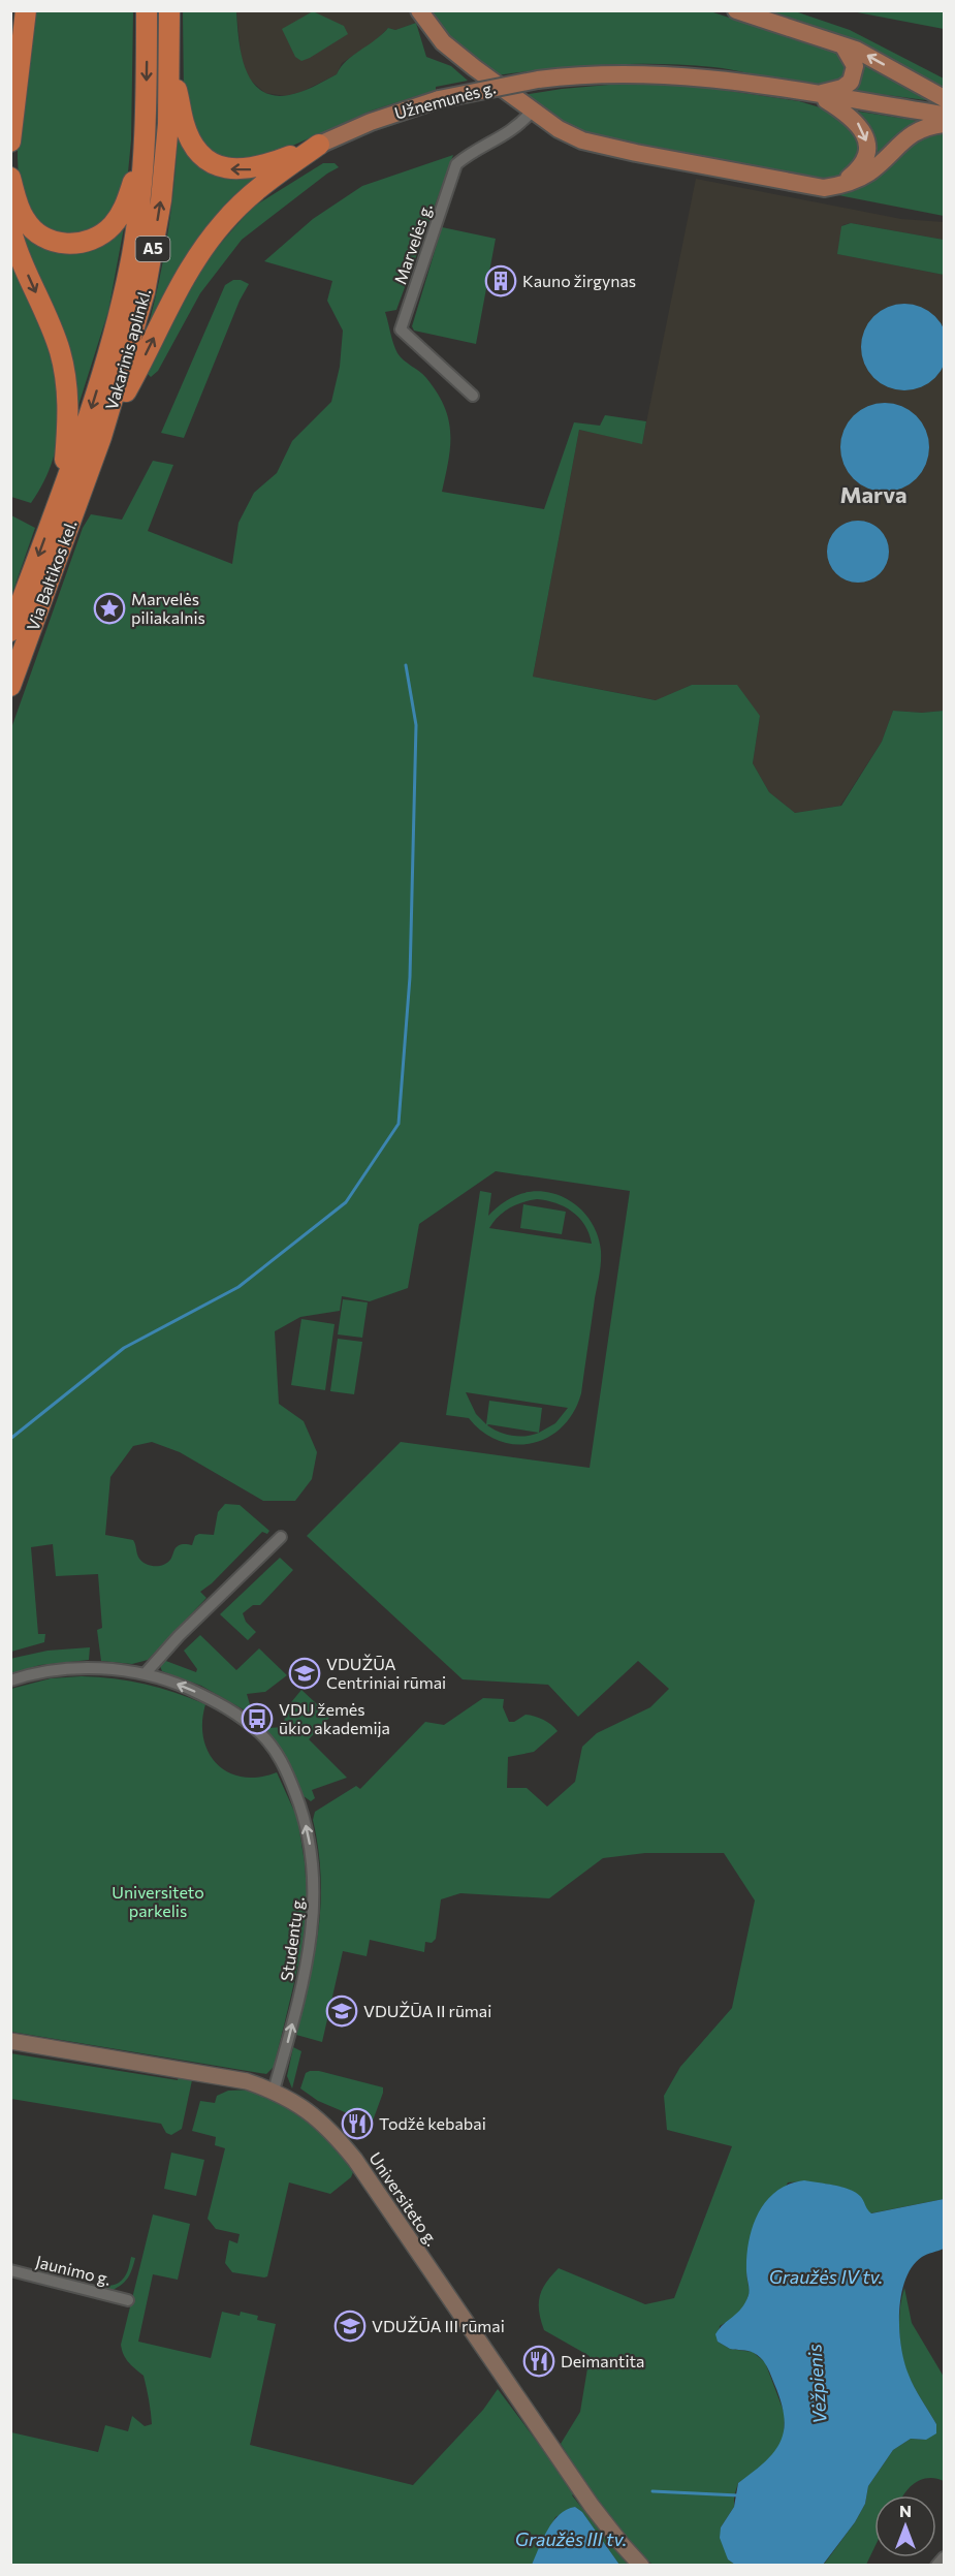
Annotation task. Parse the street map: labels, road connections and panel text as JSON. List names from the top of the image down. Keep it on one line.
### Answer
{"streets":{"highway":["Užnemunės g.","A5","Vakarinis aplinkl.","Via Baltikos kel."],"main road":["Universiteto g."],"street":["Marvelės g.","Studentų g.","Jaunimo g."]},"crossings":[["Užnemunės g.","Vakarinis aplinkl."],["Vakarinis aplinkl.","Via Baltikos kel."],["Studentų g.","Universiteto g."]],"one_way":["Užnemunės g.","Studentų g."],"districts":["Marva"],"water":["Graužės IV tv.","Vėžpienis","Graužės III tv."],"parks":["Universiteto parkelis"],"places":{"building":["Kauno žirgynas"],"place":["Marvelės piliakalnis"],"school or university":["VDUŽŪA Centriniai rūmai","VDUŽŪA II rūmai","VDUŽŪA III rūmai"],"bus stop":["VDU žemės ūkio akademija"],"restaurant":["Todžė kebabai","Deimantita"]},"north":"top"}
